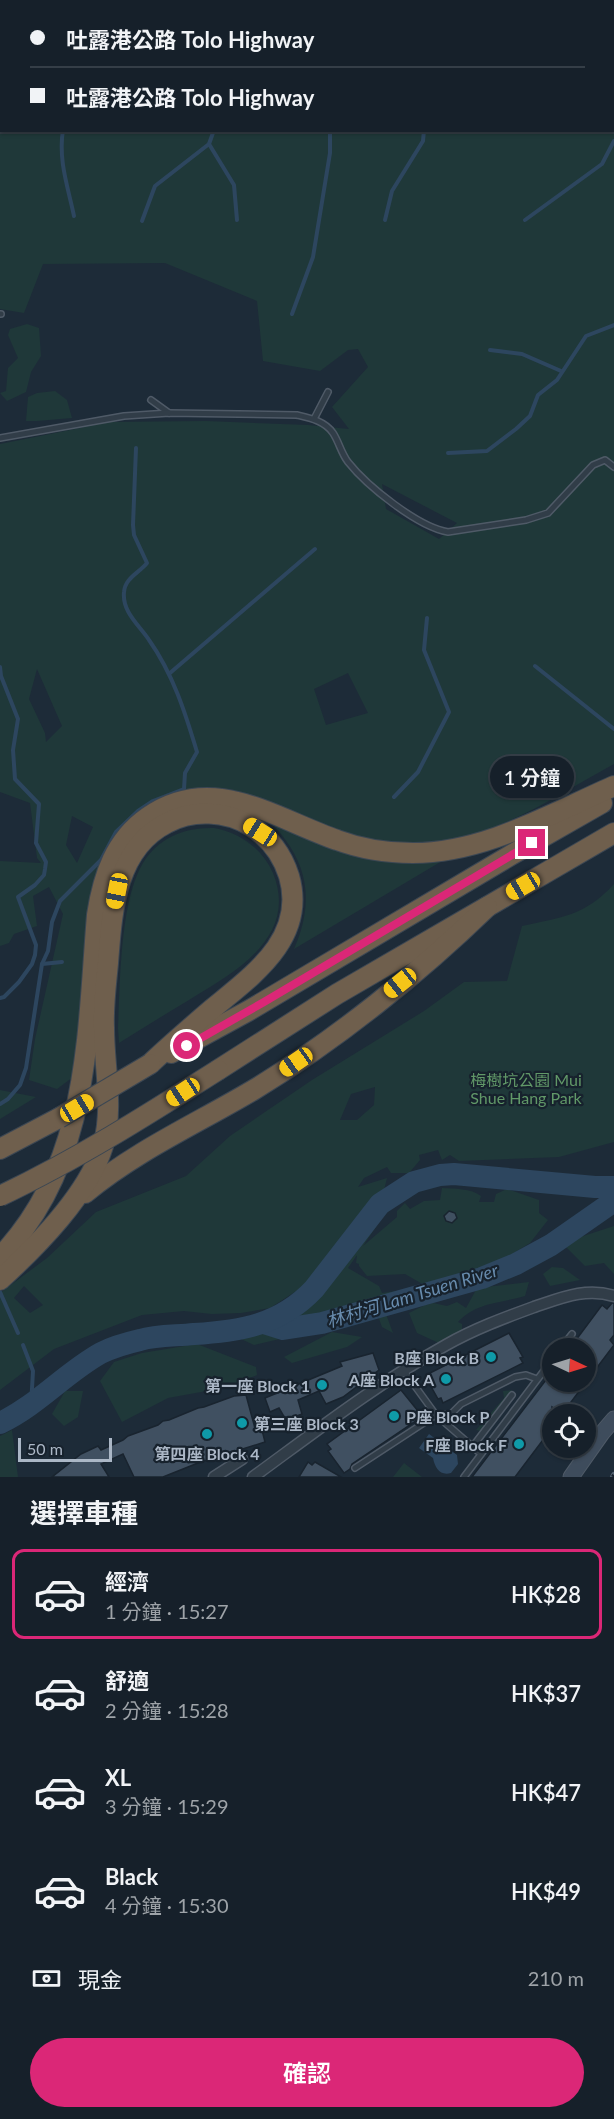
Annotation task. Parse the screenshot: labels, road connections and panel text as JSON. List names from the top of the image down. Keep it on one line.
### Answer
{"water":["林村河 Lam Tsuen River"],"parks":["梅樹坑公園 Mui Shue Hang Park"],"places":["B座 Block B","A座 Block A","第一座 Block 1","P座 Block P","第三座 Block 3","第四座 Block 4","F座 Block F"],"scale_bar":"50 m","north":"right","page":{"banner":["吐露港公路 Tolo Highway","吐露港公路 Tolo Highway"],"bubble":"1 分鐘","scale":"50 m","heading":"選擇車種","list":[{"name":"經濟","note":"1 分鐘 · 15:27","value":"HK$28"},{"name":"舒適","note":"2 分鐘 · 15:28","value":"HK$37"},{"name":"XL","note":"3 分鐘 · 15:29","value":"HK$47"},{"name":"Black","note":"4 分鐘 · 15:30","value":"HK$49"}],"pay":["現金","210 m"],"buttons":"確認"}}
